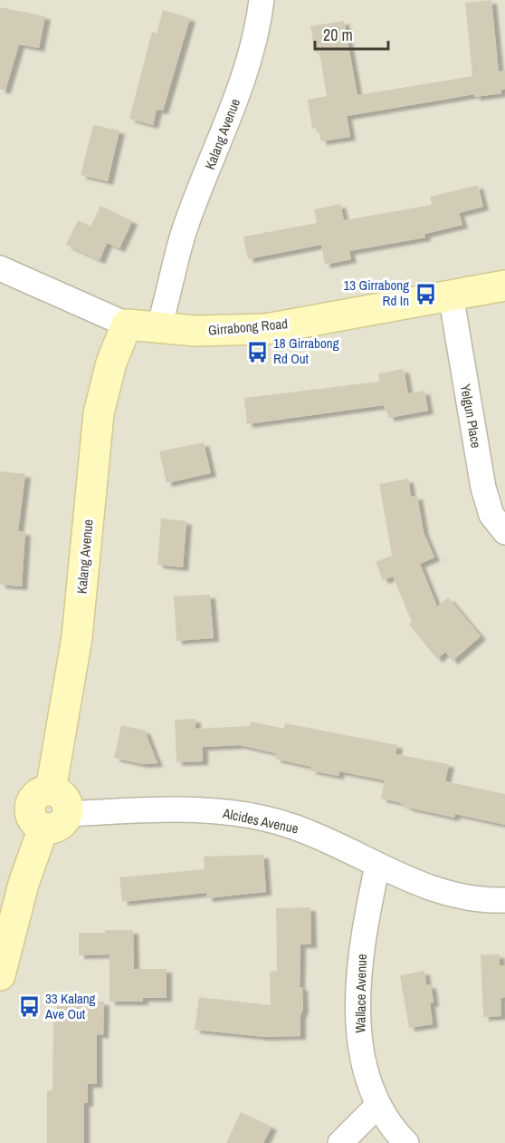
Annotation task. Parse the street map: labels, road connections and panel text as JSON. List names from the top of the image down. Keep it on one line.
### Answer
{"streets":{"street":["Kalang Avenue","Girrabong Road","Yelgun Place","Alcides Avenue","Wallace Avenue"]},"crossings":[["Kalang Avenue","Girrabong Road"],["Kalang Avenue","Alcides Avenue"],["Girrabong Road","Yelgun Place"],["Alcides Avenue","Wallace Avenue"]],"places":{"bus stop":["13 Girrabong Rd In","18 Girrabong Rd Out","33 Kalang Ave Out"]},"scale_bar":"20 m"}
